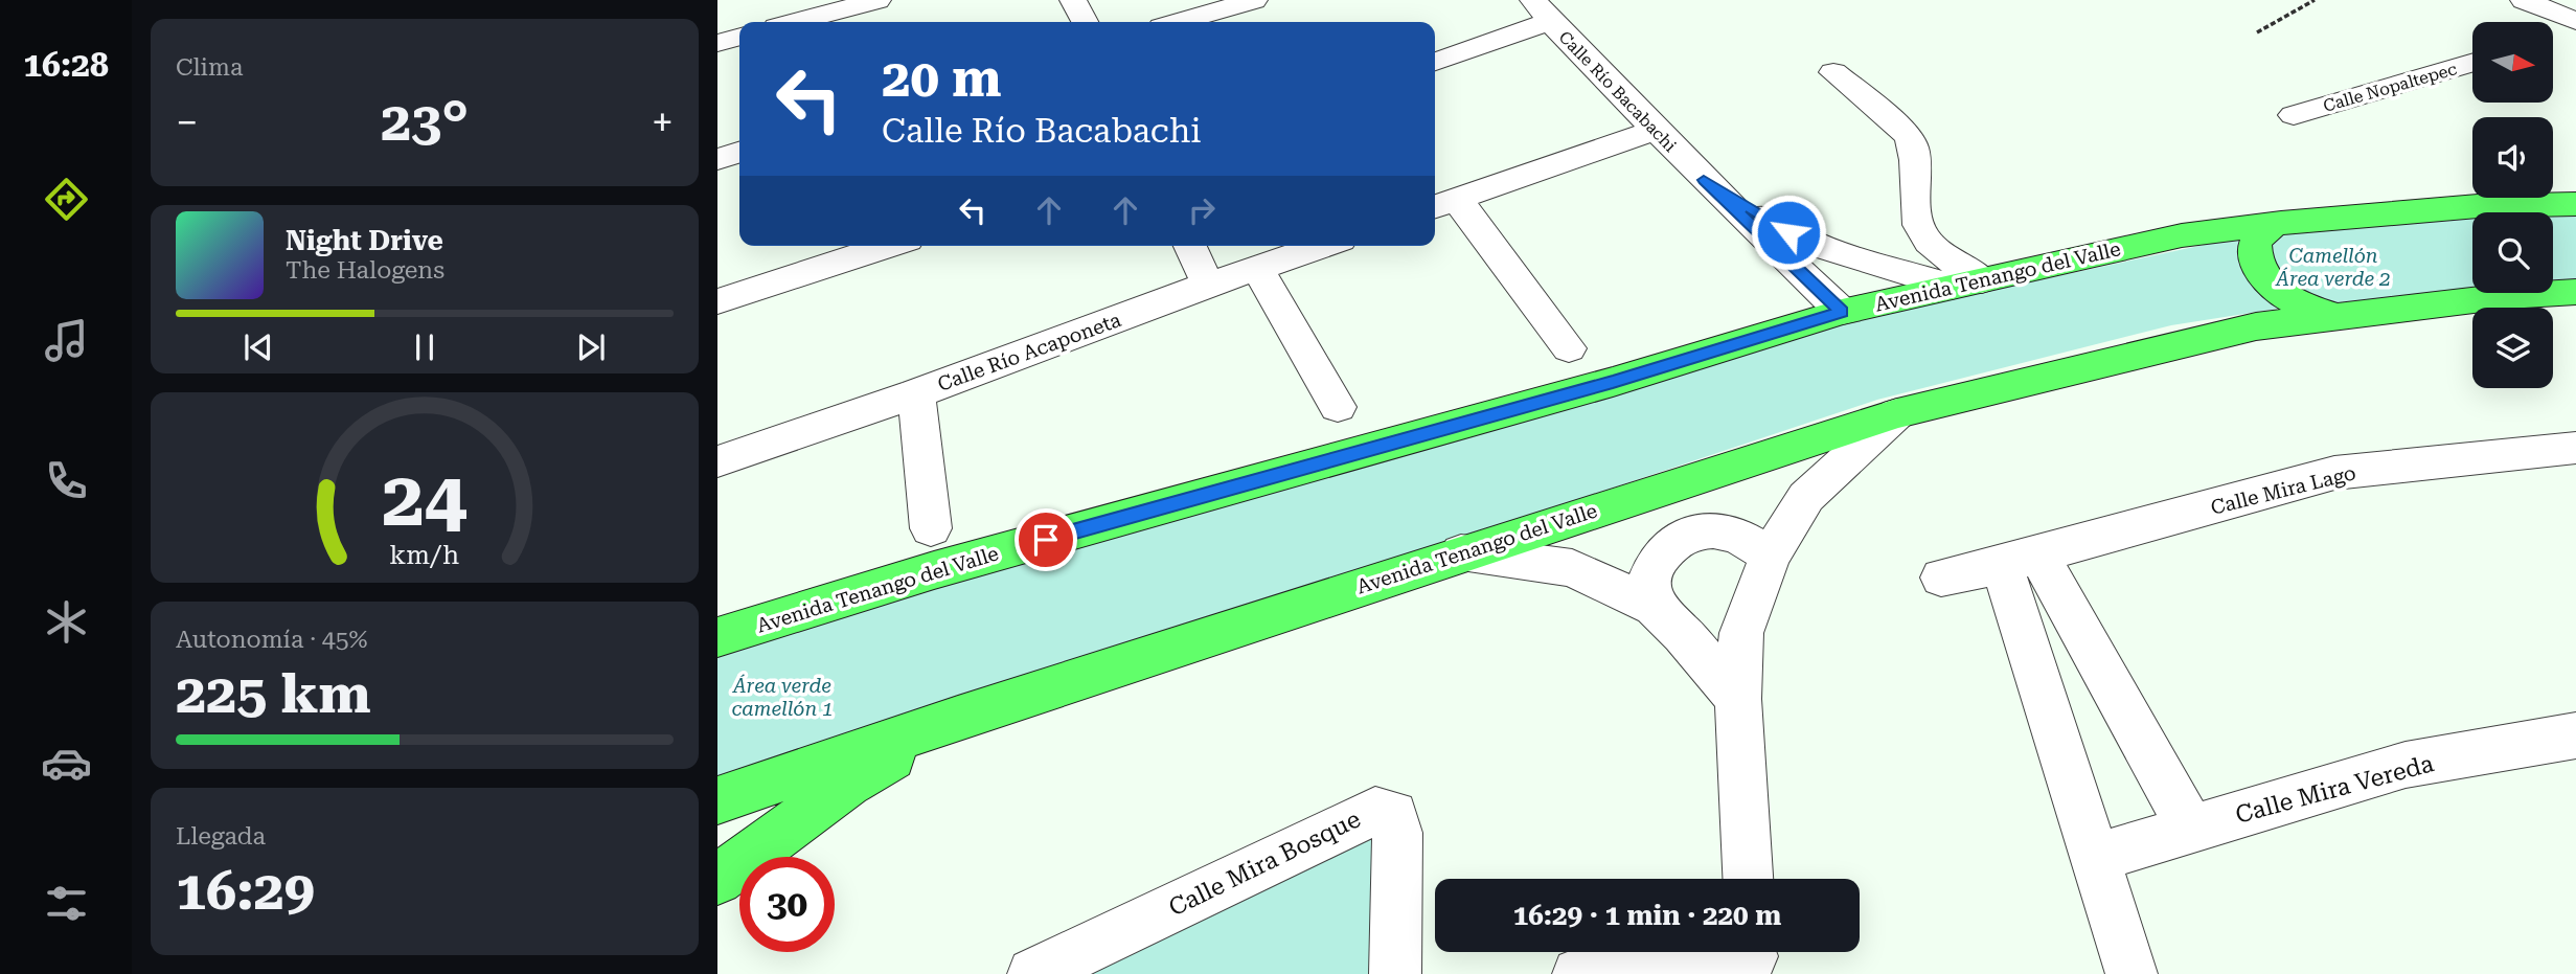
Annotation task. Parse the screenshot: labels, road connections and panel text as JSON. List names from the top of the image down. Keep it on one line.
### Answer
{"streets":{"main road":["Avenida Tenango del Valle"],"street":["Calle Nopaltepec","Calle Río Bacabachi","Calle Río Acaponeta","Calle Mira Lago","Calle Mira Vereda","Calle Mira Bosque"]},"crossings":[["Calle Río Bacabachi","Avenida Tenango del Valle"]],"parks":["Camellón Área verde 2","Área verde camellón 1"],"north":"right","page":{"tabs":"16:28","tile":["Clima",["Autonomía · 45%","225 km"],["Llegada","16:29"]],"turn":["20 m","Calle Río Bacabachi"],"heat":["−","23°","+"],"song":["Night Drive","The Halogens"],"limit":"30","trip":"16:29 · 1 min · 220 m","gauge":["24","km/h"]}}
